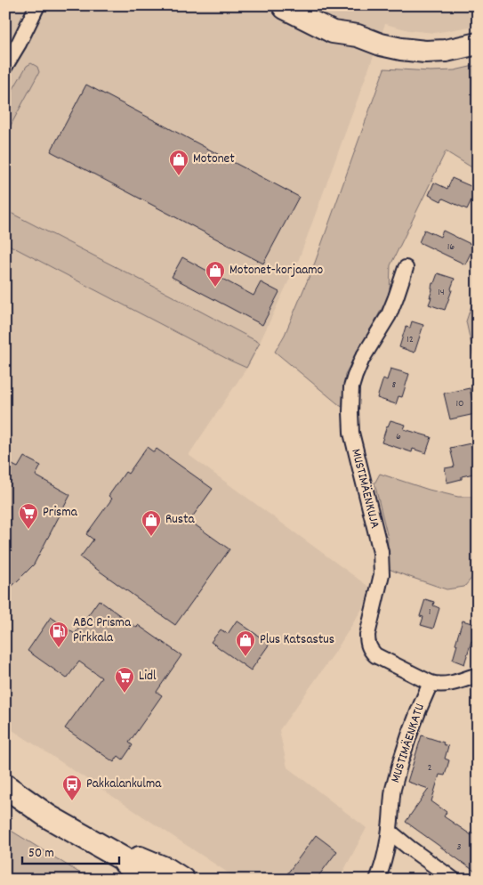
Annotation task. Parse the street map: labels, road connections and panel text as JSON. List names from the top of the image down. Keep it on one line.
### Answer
{"streets":{"street":["MUSTIMÄENKUJA","MUSTIMÄENKATU"]},"crossings":[["MUSTIMÄENKUJA","MUSTIMÄENKATU"]],"places":{"shop":["Motonet","Motonet-korjaamo","Rusta","Plus Katsastus"],"supermarket":["Prisma","Lidl"],"fuel station":["ABC Prisma Pirkkala"],"bus stop":["Pakkalankulma"]},"house_numbers":["16","14","12","8","10","6","1","2","3"],"scale_bar":"50 m"}
